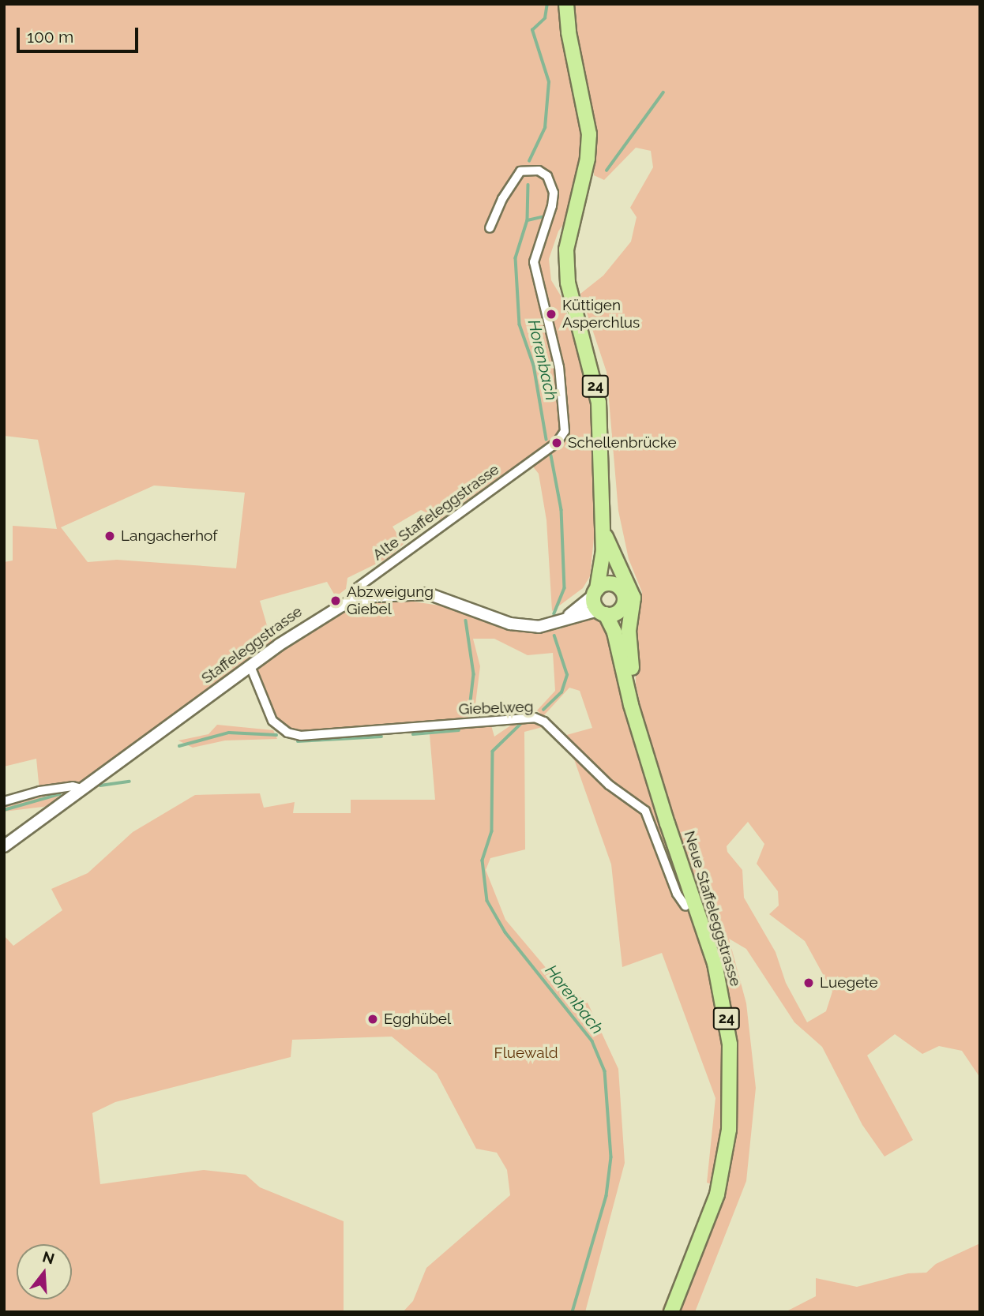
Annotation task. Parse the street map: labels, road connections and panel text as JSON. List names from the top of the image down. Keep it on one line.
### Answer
{"streets":{"main road":["24","Neue Staffeleggstrasse"],"street":["Alte Staffeleggstrasse","Staffeleggstrasse","Giebelweg"]},"crossings":[["24","Staffeleggstrasse"],["24","Neue Staffeleggstrasse"],["Alte Staffeleggstrasse","Staffeleggstrasse"],["Staffeleggstrasse","Giebelweg"],["Staffeleggstrasse","Neue Staffeleggstrasse"]],"water":["Horenbach"],"parks":["Fluewald"],"places":["Küttigen Asperchlus","Schellenbrücke","Langacherhof","Abzweigung Giebel","Luegete","Egghübel"],"scale_bar":"100 m","north":"top"}
